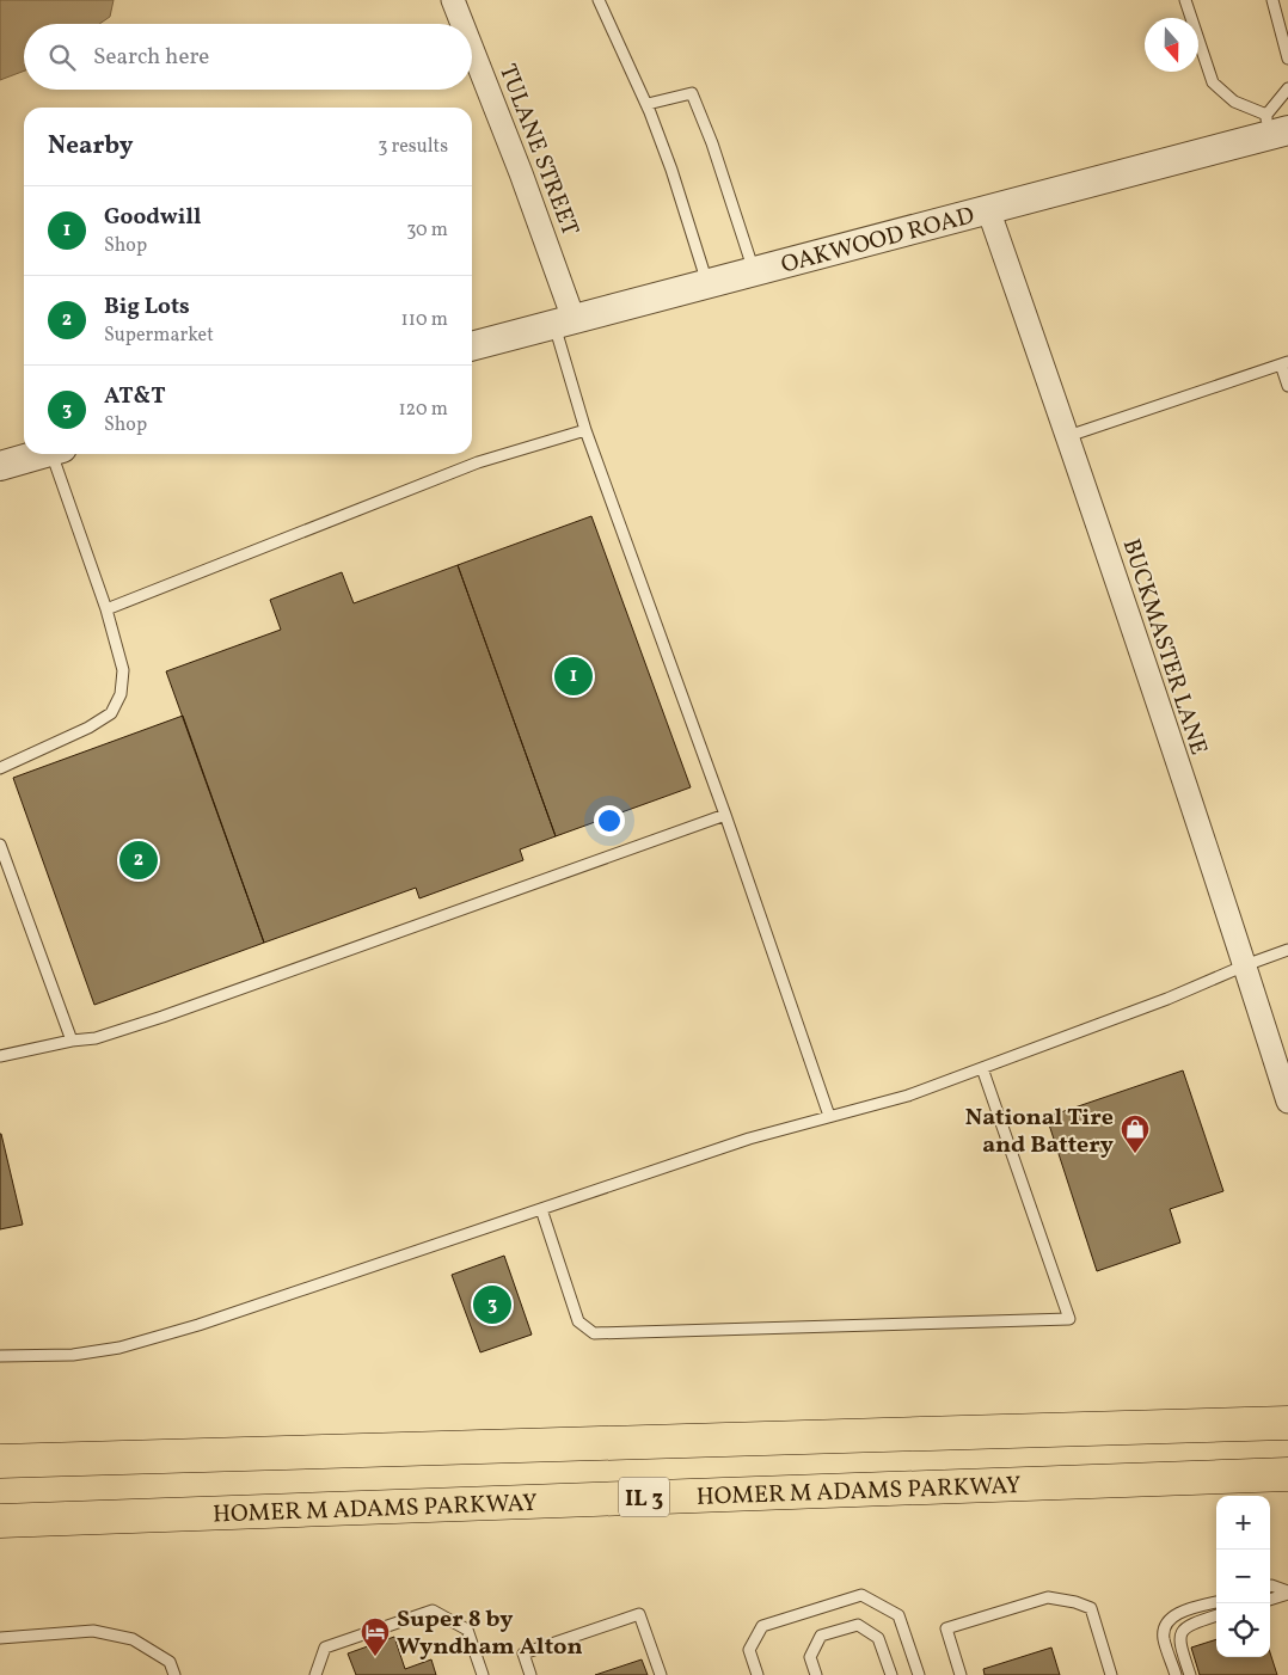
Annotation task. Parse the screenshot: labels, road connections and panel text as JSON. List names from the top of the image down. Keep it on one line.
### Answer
{"streets":{"main road":["HOMER M ADAMS PARKWAY","IL 3"],"street":["TULANE STREET","OAKWOOD ROAD","BUCKMASTER LANE"]},"crossings":[["TULANE STREET","OAKWOOD ROAD"],["OAKWOOD ROAD","BUCKMASTER LANE"]],"places":{"shop":["National Tire and Battery"],"hotel":["Super 8 by Wyndham Alton"]},"north":"bottom","page":{"search":"Search here","heading":["Nearby","3 results"],"list":[{"mark":"1","name":"Goodwill","note":"Shop","value":"30 m"},{"mark":"2","name":"Big Lots","note":"Supermarket","value":"110 m"},{"mark":"3","name":"AT&T","note":"Shop","value":"120 m"}],"pins":["1","2","3"],"map_buttons":["+","−"]}}
